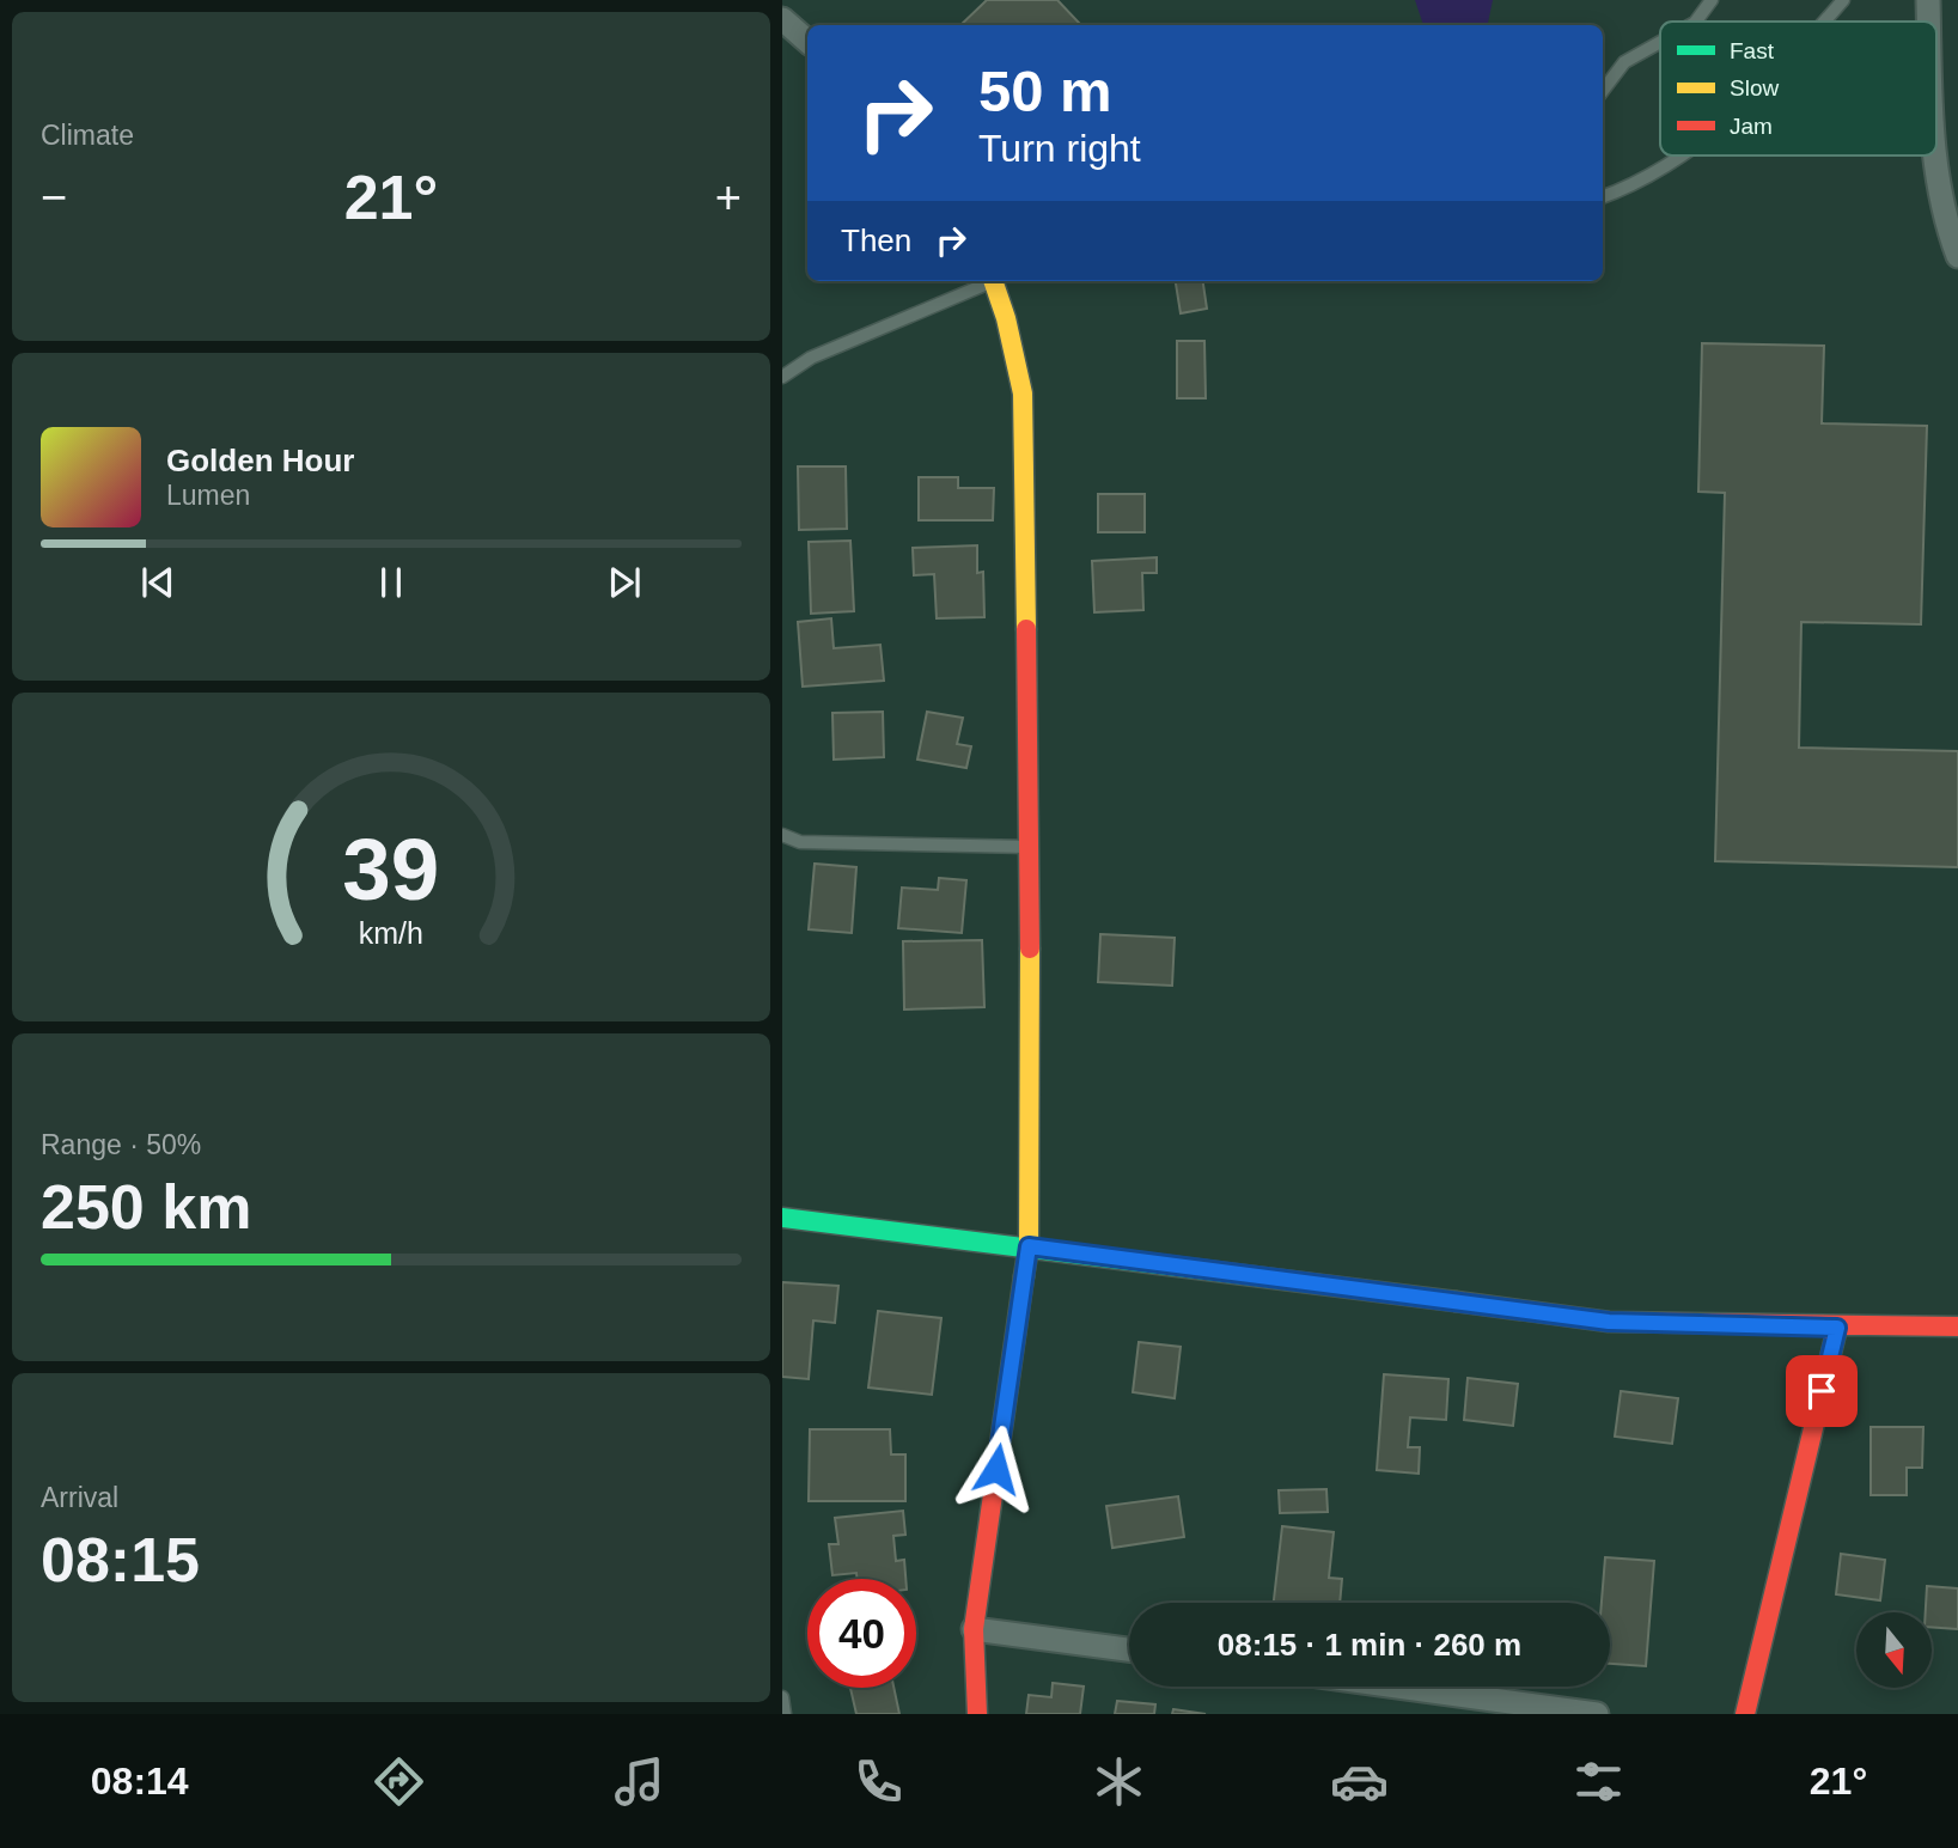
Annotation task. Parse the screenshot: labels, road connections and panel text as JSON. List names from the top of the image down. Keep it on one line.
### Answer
{"legend":["Fast","Slow","Jam"],"north":"bottom","page":{"tile":["Climate",["Range · 50%","250 km"],["Arrival","08:15"]],"turn":["50 m","Turn right"],"heat":["−","21°","+"],"then":"Then","song":["Golden Hour","Lumen"],"limit":"40","trip":"08:15 · 1 min · 260 m","tabs":["08:14","21°"],"gauge":["39","km/h"]}}
